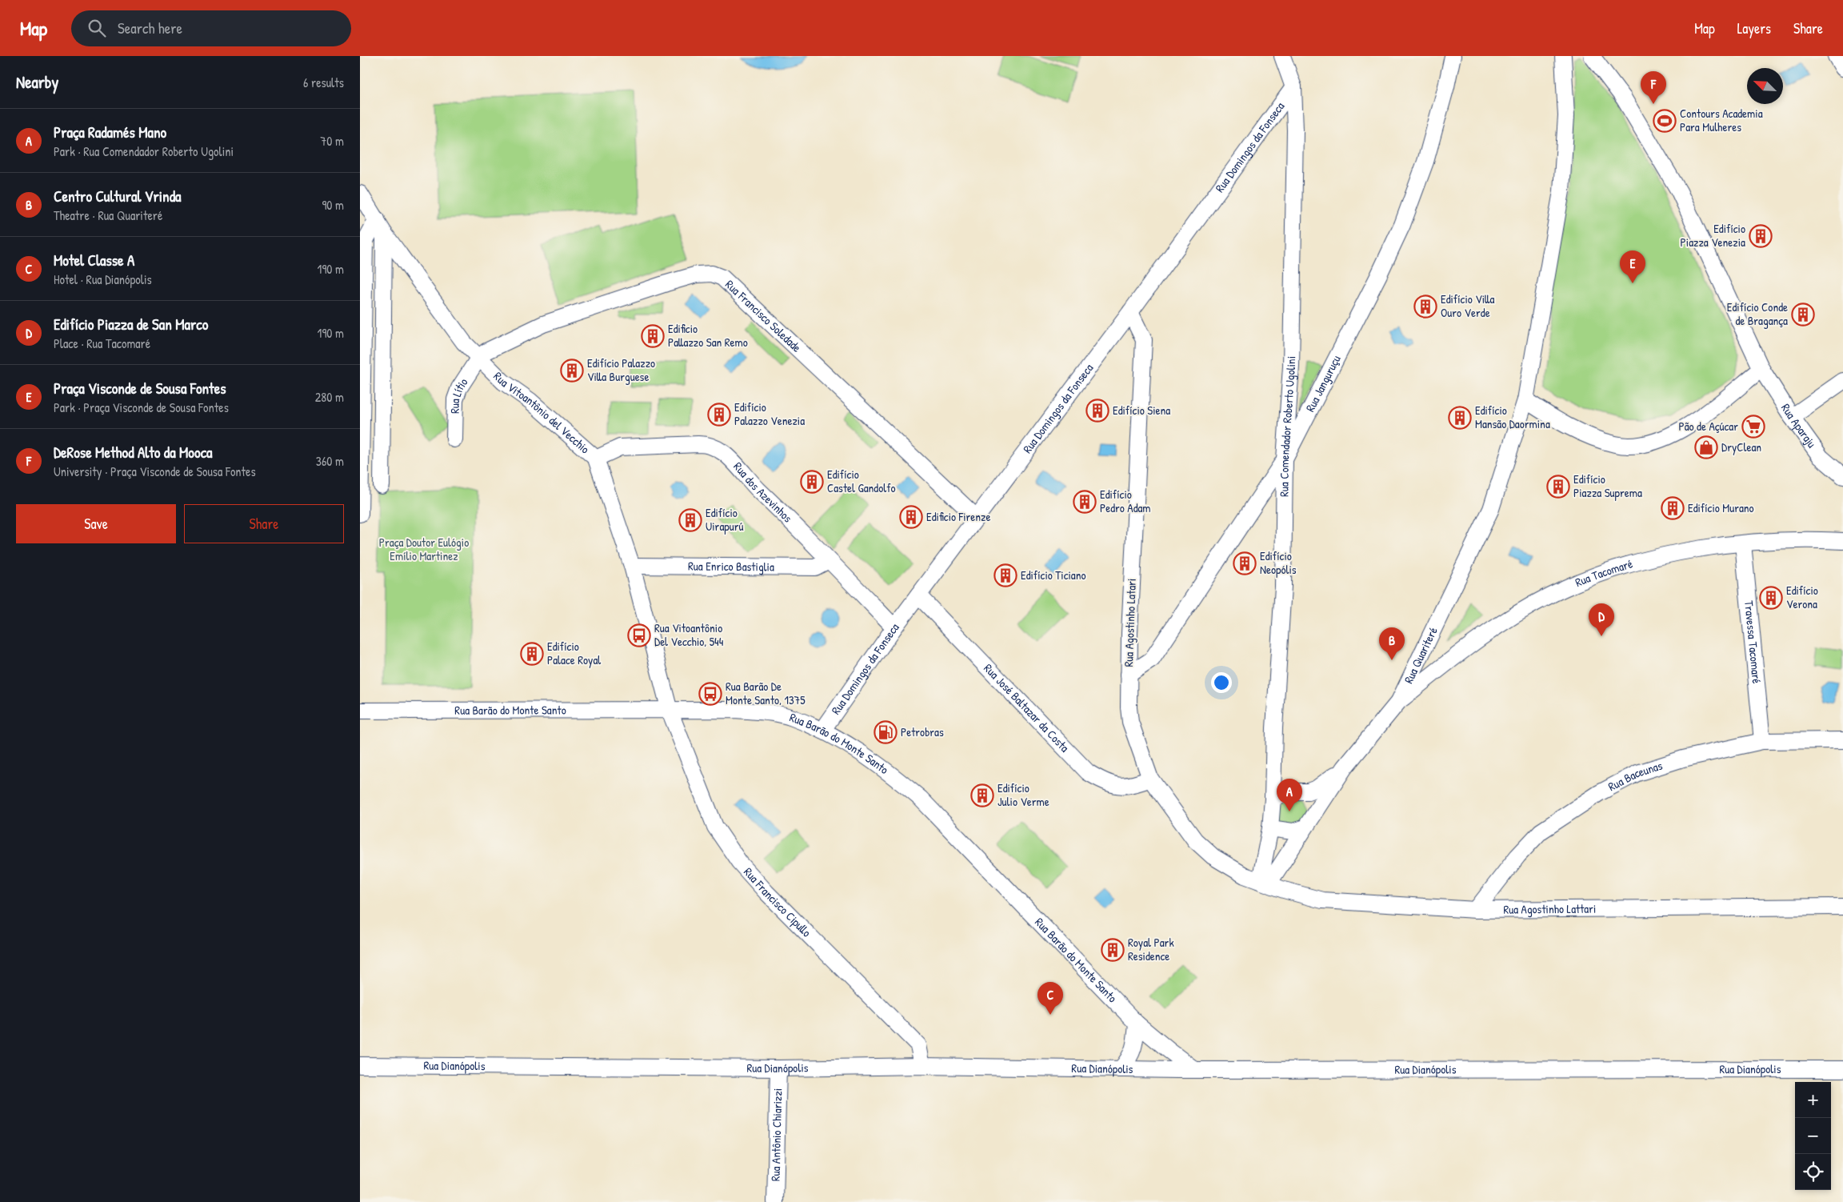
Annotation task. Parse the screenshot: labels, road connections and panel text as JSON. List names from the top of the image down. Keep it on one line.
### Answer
{"streets":{"street":["Rua Domingos da Fonseca","Rua Francisco Soledade","Rua Janguruçu","Rua Lítio","Rua Vitoantônio del Vecchio","Rua Aparaju","Rua Comendador Roberto Ugolini","Rua dos Azevinhos","Rua Enrico Bastiglia","Rua Tacomaré","Rua Agostinho Latari","Travessa Tacomaré","Rua Quariteré","Rua José Baltazar da Costa","Rua Barão do Monte Santo","Rua Baceunas","Rua Francisco Cipullo","Rua Agostinho Lattari","Rua Dianópolis","Rua Antônio Chiarizzi"]},"crossings":[["Rua Domingos da Fonseca","Rua Francisco Soledade"],["Rua Domingos da Fonseca","Rua Comendador Roberto Ugolini"],["Rua Domingos da Fonseca","Rua dos Azevinhos"],["Rua Domingos da Fonseca","Rua Agostinho Latari"],["Rua Domingos da Fonseca","Rua José Baltazar da Costa"],["Rua Domingos da Fonseca","Rua Barão do Monte Santo"],["Rua Francisco Soledade","Rua Lítio"],["Rua Francisco Soledade","Rua Vitoantônio del Vecchio"],["Rua Janguruçu","Rua Comendador Roberto Ugolini"],["Rua Janguruçu","Rua Agostinho Latari"],["Rua Lítio","Rua Vitoantônio del Vecchio"],["Rua Vitoantônio del Vecchio","Rua dos Azevinhos"],["Rua Vitoantônio del Vecchio","Rua Enrico Bastiglia"],["Rua Vitoantônio del Vecchio","Rua Barão do Monte Santo"],["Rua Vitoantônio del Vecchio","Rua Francisco Cipullo"],["Rua Comendador Roberto Ugolini","Rua Agostinho Latari"],["Rua Comendador Roberto Ugolini","Rua Quariteré"],["Rua Comendador Roberto Ugolini","Rua Agostinho Lattari"],["Rua dos Azevinhos","Rua Enrico Bastiglia"],["Rua Tacomaré","Travessa Tacomaré"],["Rua Tacomaré","Rua Quariteré"],["Rua Agostinho Latari","Rua Quariteré"],["Rua Agostinho Latari","Rua José Baltazar da Costa"],["Rua Agostinho Latari","Rua Agostinho Lattari"],["Travessa Tacomaré","Rua Baceunas"],["Rua Quariteré","Rua Agostinho Lattari"],["Rua Barão do Monte Santo","Rua Francisco Cipullo"],["Rua Barão do Monte Santo","Rua Dianópolis"],["Rua Baceunas","Rua Agostinho Lattari"],["Rua Francisco Cipullo","Rua Dianópolis"],["Rua Dianópolis","Rua Antônio Chiarizzi"]],"parks":["Praça Doutor Eulógio Emílio Martinez"],"places":{"sports":["Contours Academia Para Mulheres"],"building":["Edifício Piazza Venezia","Edifício Villa Ouro Verde","Edifício Conde de Bragança","Edificio Pallazzo San Remo","Edifício Palazzo Villa Burguese","Edifício Siena","Edifício Palazzo Venezia","Edifício Mansão Daormina","Edifício Castel Gandolfo","Edifício Piazza Suprema","Edifício Pedro Adam","Edifício Murano","Edificio Firenze","Edifício Uirapurú","Edifício Neopólis","Edifício Ticiano","Edifício Verona","Edifício Palace Royal","Edifício Julio Verme","Royal Park Residence"],"supermarket":["Pão de Açúcar"],"shop":["DryClean"],"bus stop":["Rua Vitoantônio Del Vecchio, 544","Rua Barão De Monte Santo, 1375"],"fuel station":["Petrobras"]},"north":"top left","page":{"header":"Map","search":"Search here","nav":["Map","Layers","Share"],"heading":["Nearby","6 results"],"pins":["F","E","D","B","A","C"],"list":[{"mark":"A","name":"Praça Radamés Mano","note":"Park · Rua Comendador Roberto Ugolini","value":"70 m"},{"mark":"B","name":"Centro Cultural Vrinda","note":"Theatre · Rua Quariteré","value":"90 m"},{"mark":"C","name":"Motel Classe A","note":"Hotel · Rua Dianópolis","value":"190 m"},{"mark":"D","name":"Edifício Piazza de San Marco","note":"Place · Rua Tacomaré","value":"190 m"},{"mark":"E","name":"Praça Visconde de Sousa Fontes","note":"Park · Praça Visconde de Sousa Fontes","value":"280 m"},{"mark":"F","name":"DeRose Method Alto da Mooca","note":"University · Praça Visconde de Sousa Fontes","value":"360 m"}],"buttons":["Save","Share"],"map_buttons":["+","−"]}}
